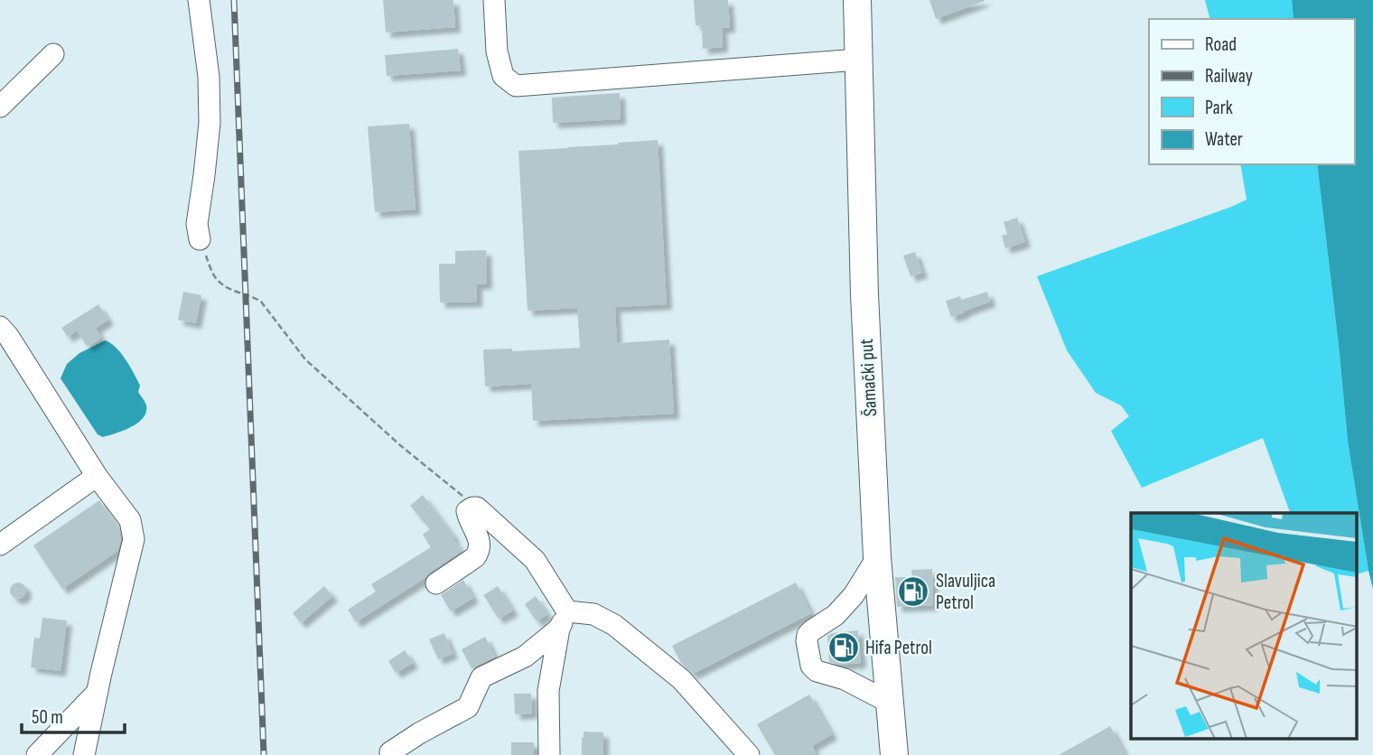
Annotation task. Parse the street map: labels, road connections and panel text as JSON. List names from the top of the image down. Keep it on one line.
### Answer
{"streets":{"main road":["Šamački put"]},"places":{"fuel station":["Slavuljica Petrol","Hifa Petrol"]},"legend":["Road","Railway","Park","Water"],"scale_bar":"50 m"}
